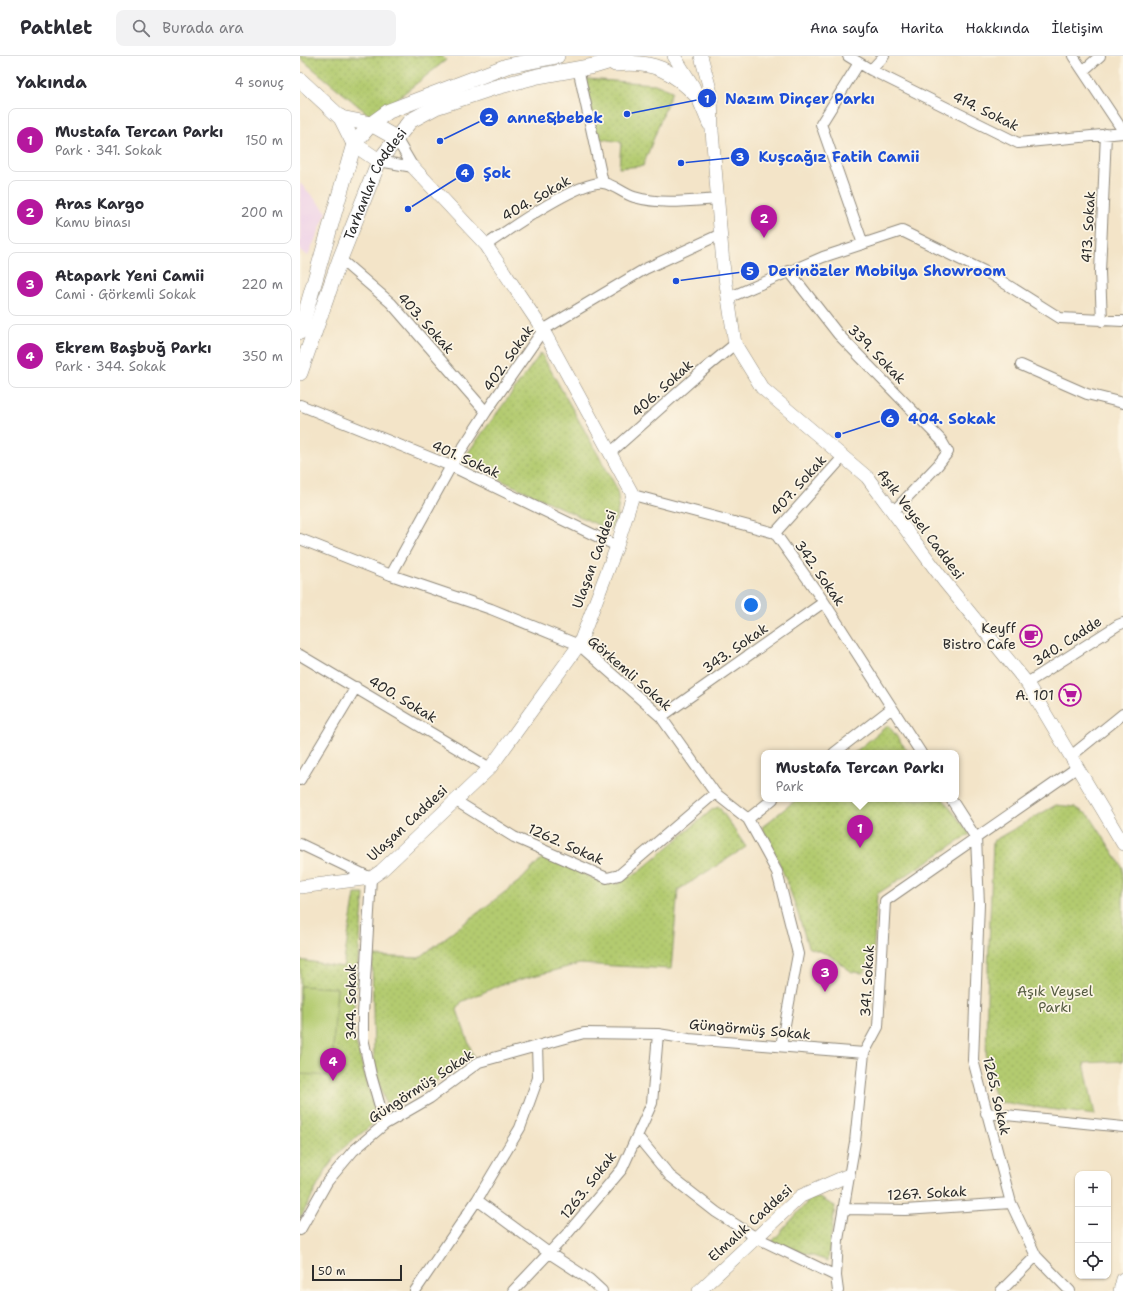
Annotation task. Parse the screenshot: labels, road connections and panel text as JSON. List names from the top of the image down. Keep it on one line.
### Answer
{"streets":{"main road":["Tarhanlar Caddesi"],"street":["414. Sokak","404. Sokak","413. Sokak","403. Sokak","339. Sokak","402. Sokak","406. Sokak","401. Sokak","407. Sokak","Aşık Veysel Caddesi","Ulaşan Caddesi","342. Sokak","340. Cadde","343. Sokak","Görkemli Sokak","400. Sokak","1262. Sokak","341. Sokak","344. Sokak","Güngörmüş Sokak","1265. Sokak","1263. Sokak","1267. Sokak","Elmalık Caddesi"]},"crossings":[["414. Sokak","413. Sokak"],["Tarhanlar Caddesi","403. Sokak"],["403. Sokak","402. Sokak"],["339. Sokak","Aşık Veysel Caddesi"],["402. Sokak","401. Sokak"],["402. Sokak","Aşık Veysel Caddesi"],["402. Sokak","Görkemli Sokak"],["406. Sokak","Aşık Veysel Caddesi"],["401. Sokak","Ulaşan Caddesi"],["407. Sokak","Aşık Veysel Caddesi"],["407. Sokak","342. Sokak"],["Aşık Veysel Caddesi","340. Cadde"],["Aşık Veysel Caddesi","341. Sokak"],["Ulaşan Caddesi","Görkemli Sokak"],["Ulaşan Caddesi","400. Sokak"],["Ulaşan Caddesi","1262. Sokak"],["Ulaşan Caddesi","344. Sokak"],["342. Sokak","343. Sokak"],["343. Sokak","Görkemli Sokak"],["Görkemli Sokak","1262. Sokak"],["Görkemli Sokak","Güngörmüş Sokak"],["341. Sokak","Güngörmüş Sokak"],["341. Sokak","1265. Sokak"],["341. Sokak","1267. Sokak"],["341. Sokak","Elmalık Caddesi"],["344. Sokak","Güngörmüş Sokak"],["Güngörmüş Sokak","1263. Sokak"],["1265. Sokak","1267. Sokak"]],"parks":["Aşık Veysel Parkı"],"places":{"other":["Nazım Dinçer Parkı","anne&bebek","Kuşcağız Fatih Camii","Şok","Derinözler Mobilya Showroom","404. Sokak"],"cafe":["Keyff Bistro Cafe"],"supermarket":["A. 101"]},"scale_bar":"50 m","page":{"header":"Pathlet","search":"Burada ara","nav":["Ana sayfa","Harita","Hakkında","İletişim"],"heading":["Yakında","4 sonuç"],"list":[{"mark":"1","name":"Mustafa Tercan Parkı","note":"Park · 341. Sokak","value":"150 m"},{"mark":"2","name":"Aras Kargo","note":"Kamu binası","value":"200 m"},{"mark":"3","name":"Atapark Yeni Camii","note":"Cami · Görkemli Sokak","value":"220 m"},{"mark":"4","name":"Ekrem Başbuğ Parkı","note":"Park · 344. Sokak","value":"350 m"}],"pins":["2","1","3","4"],"popup":["Mustafa Tercan Parkı","Park"],"map_buttons":["+","−"],"scale":"50 m"}}
